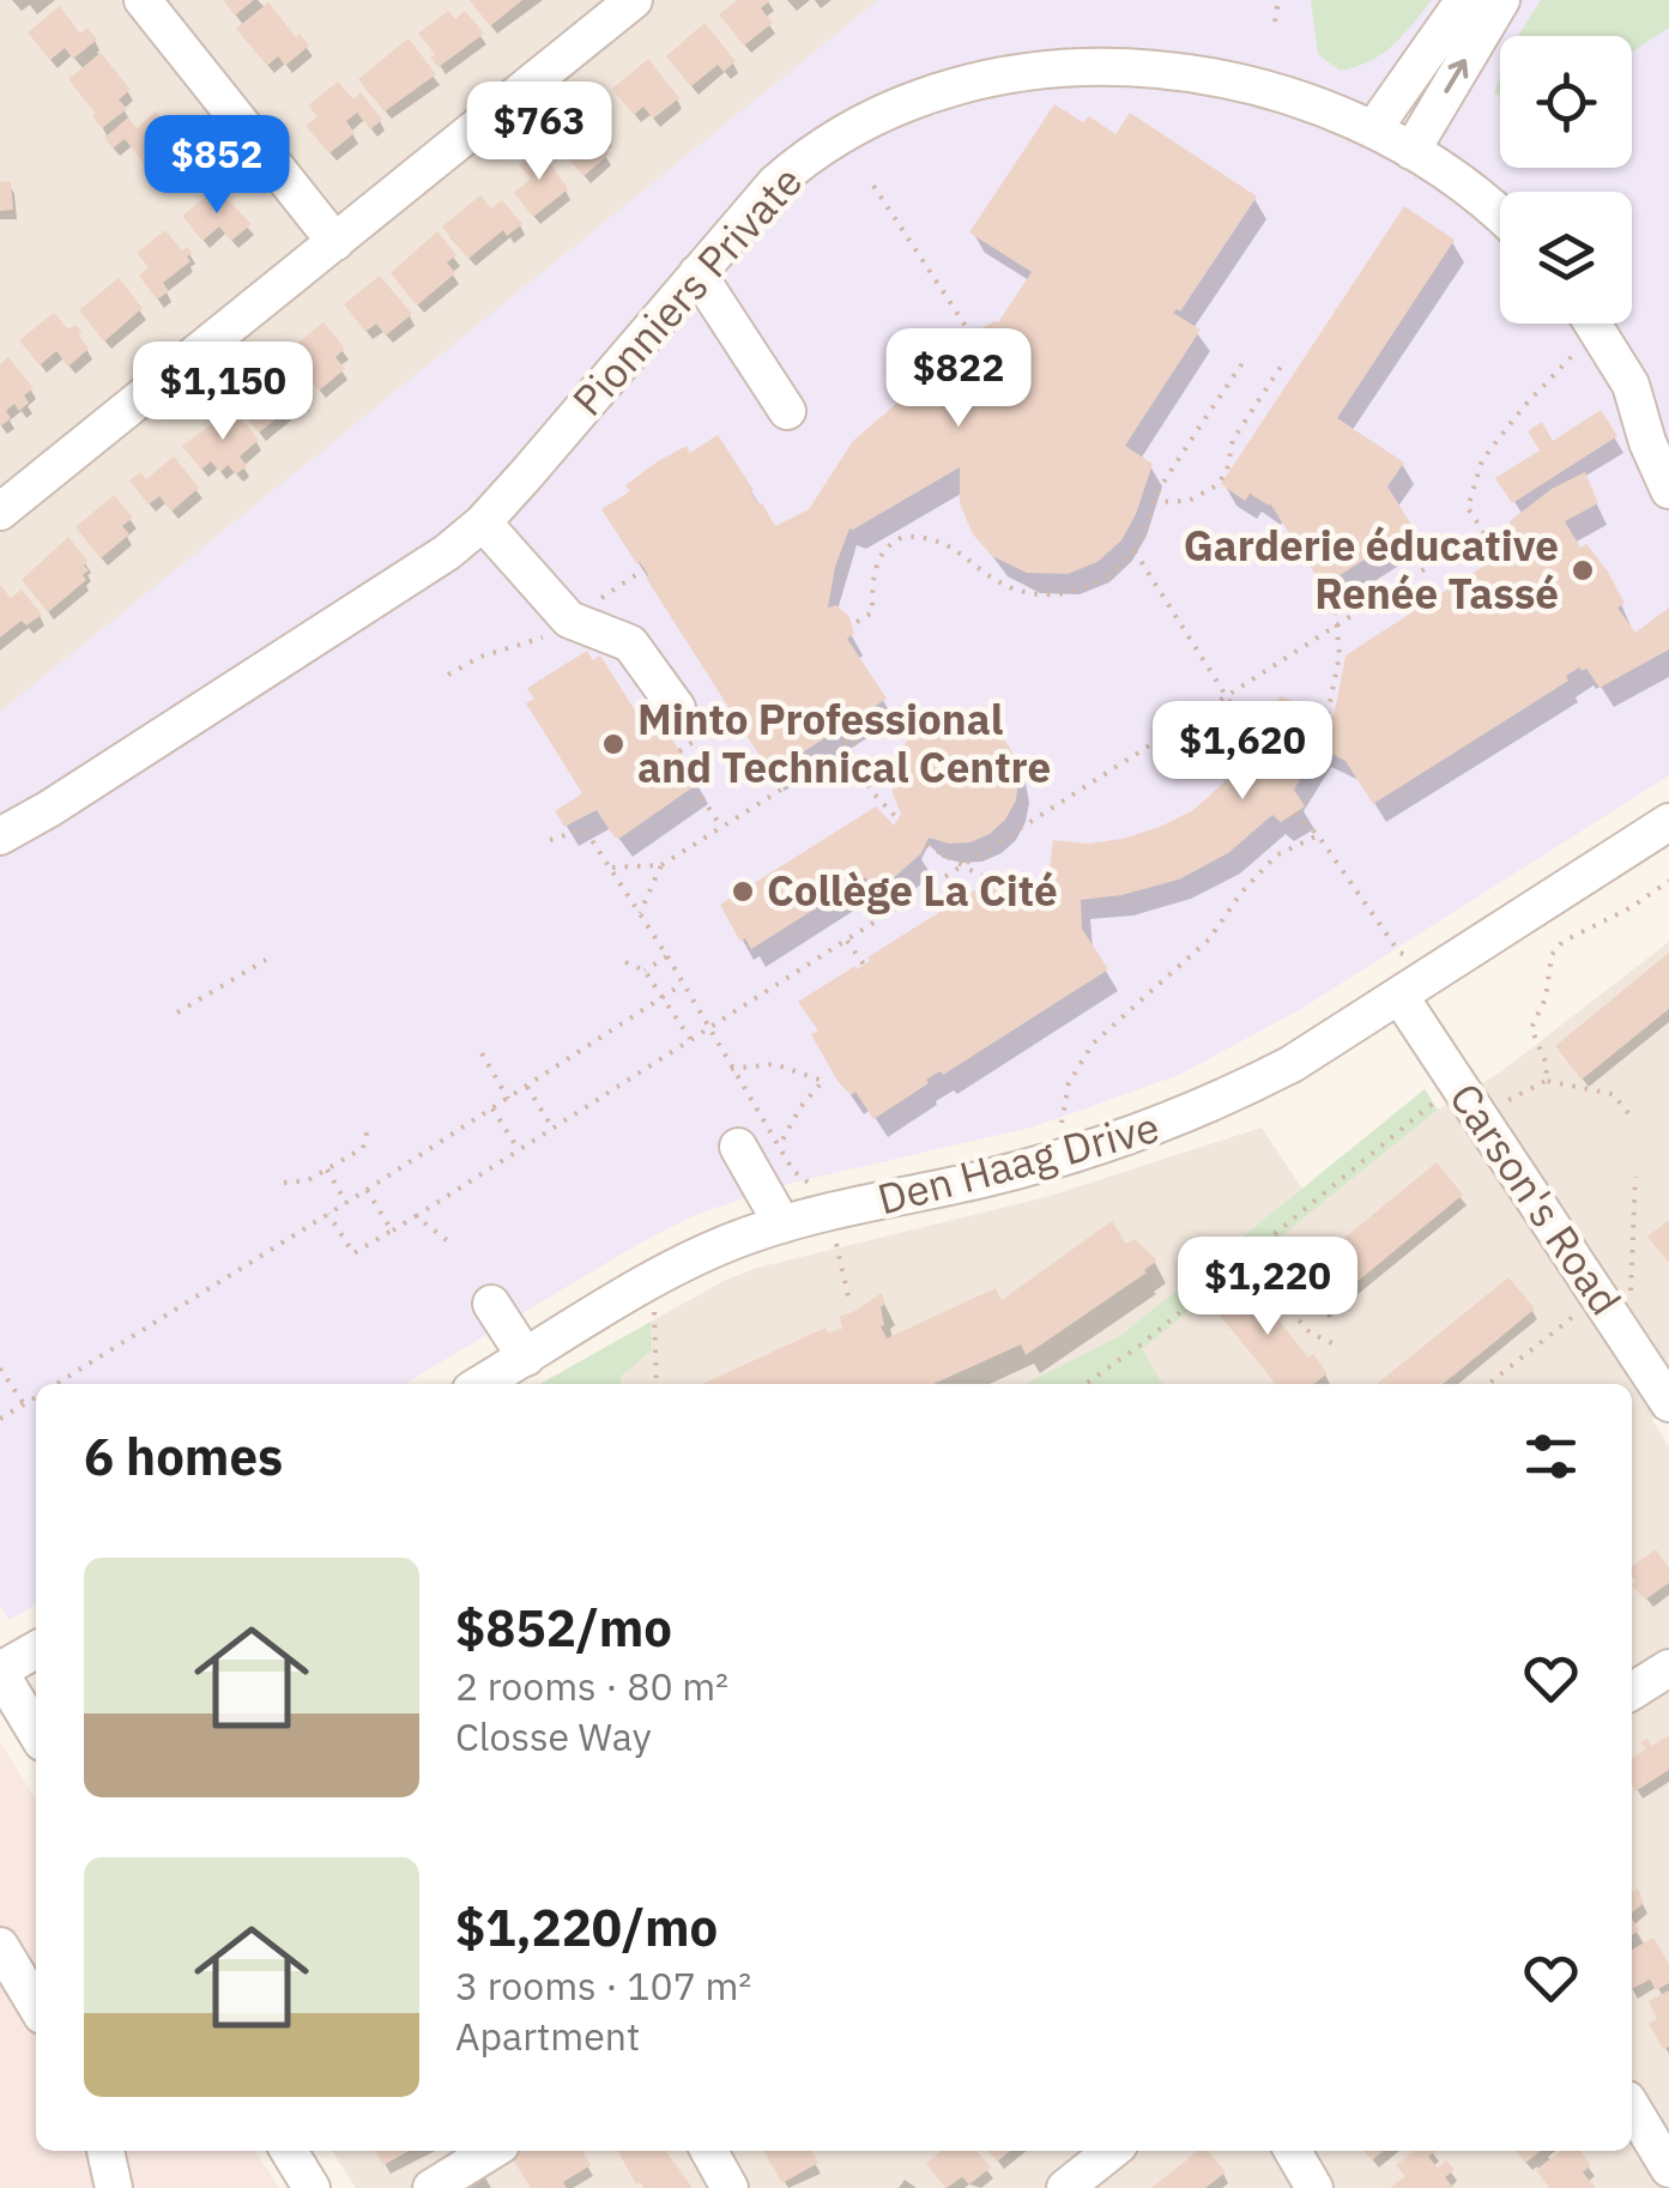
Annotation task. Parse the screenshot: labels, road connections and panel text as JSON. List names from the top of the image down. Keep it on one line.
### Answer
{"streets":{"street":["Pionniers Private","Den Haag Drive","Carson's Road"]},"crossings":[["Den Haag Drive","Carson's Road"]],"places":["Garderie éducative Renée Tassé","Minto Professional and Technical Centre","Collège La Cité"],"page":{"price":["$763","$852","$822","$1,150","$1,620","$1,220"],"heading":"6 homes","list":[{"name":"$852/mo","note":"2 rooms · 80 m² · Closse Way"},{"name":"$1,220/mo","note":"3 rooms · 107 m² · Apartment"}]}}
